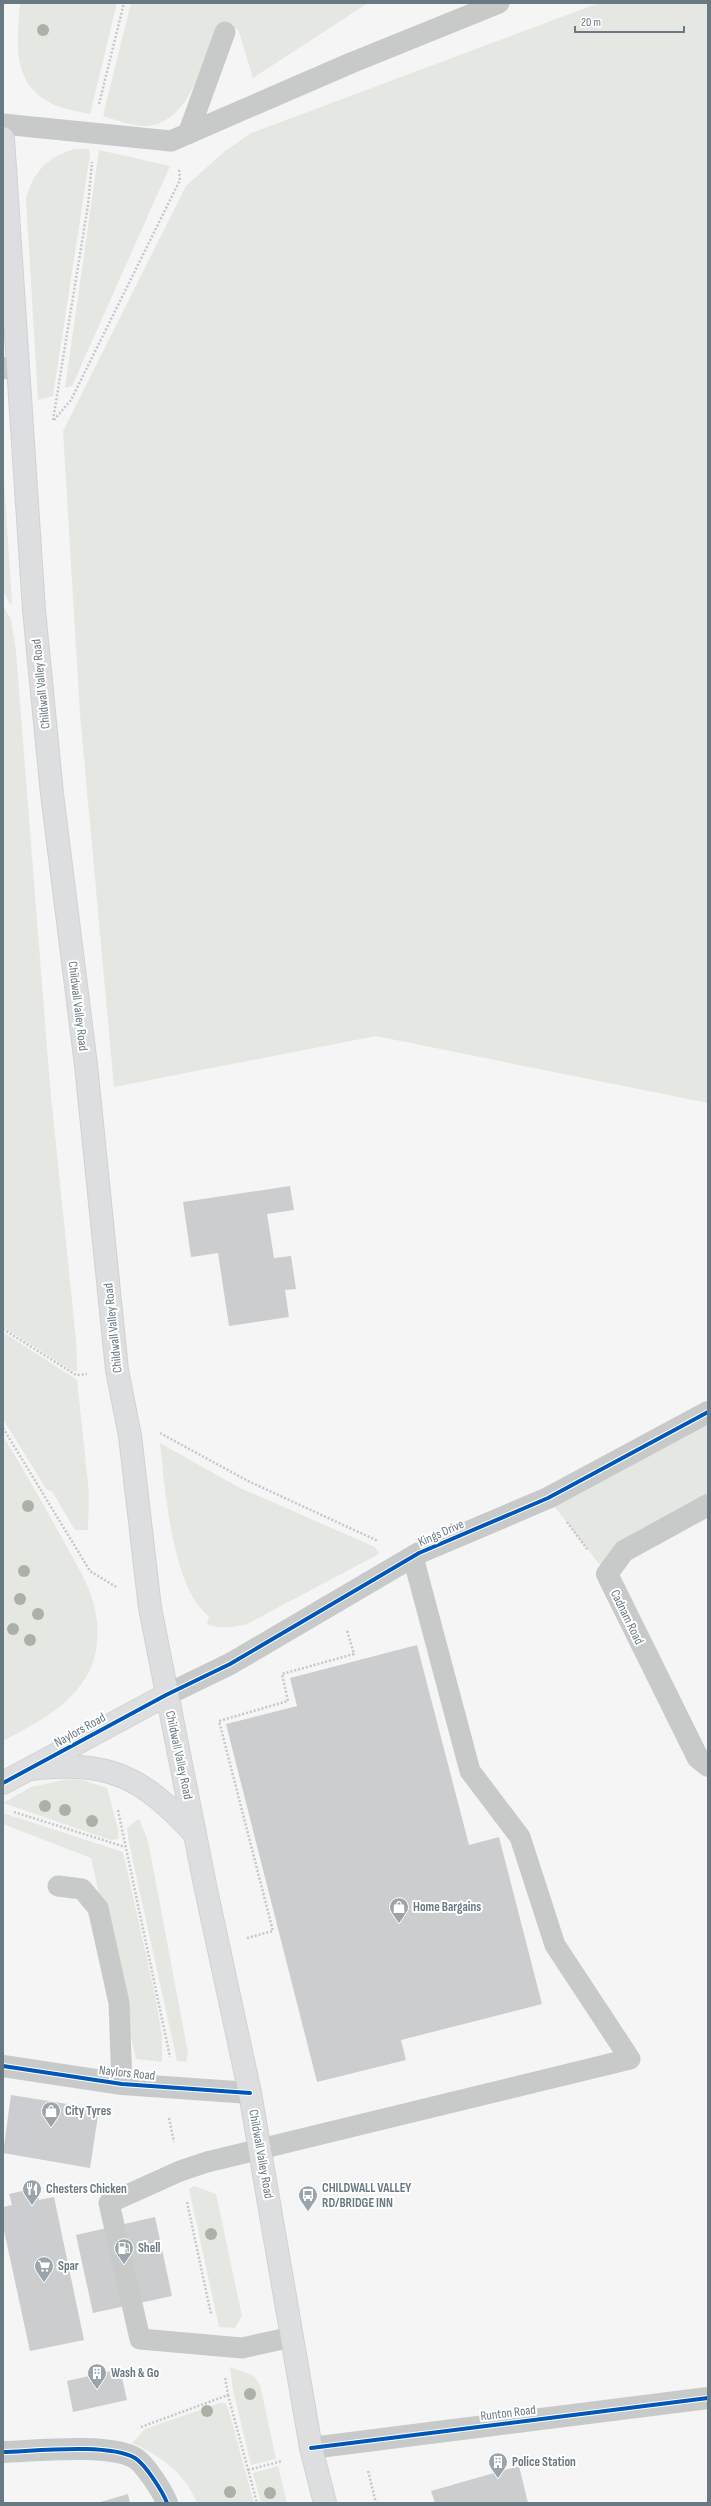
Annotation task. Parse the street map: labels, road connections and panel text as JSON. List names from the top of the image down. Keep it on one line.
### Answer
{"streets":{"main road":["Childwall Valley Road","Naylors Road"],"street":["Kings Drive","Cadnam Road","Runton Road"]},"crossings":[["Childwall Valley Road","Kings Drive"],["Childwall Valley Road","Naylors Road"],["Childwall Valley Road","Runton Road"],["Kings Drive","Naylors Road"]],"places":{"shop":["Home Bargains","City Tyres"],"restaurant":["Chesters Chicken"],"bus stop":["CHILDWALL VALLEY RD/BRIDGE INN"],"fuel station":["Shell"],"supermarket":["Spar"],"building":["Wash & Go","Police Station"]},"scale_bar":"20 m"}
